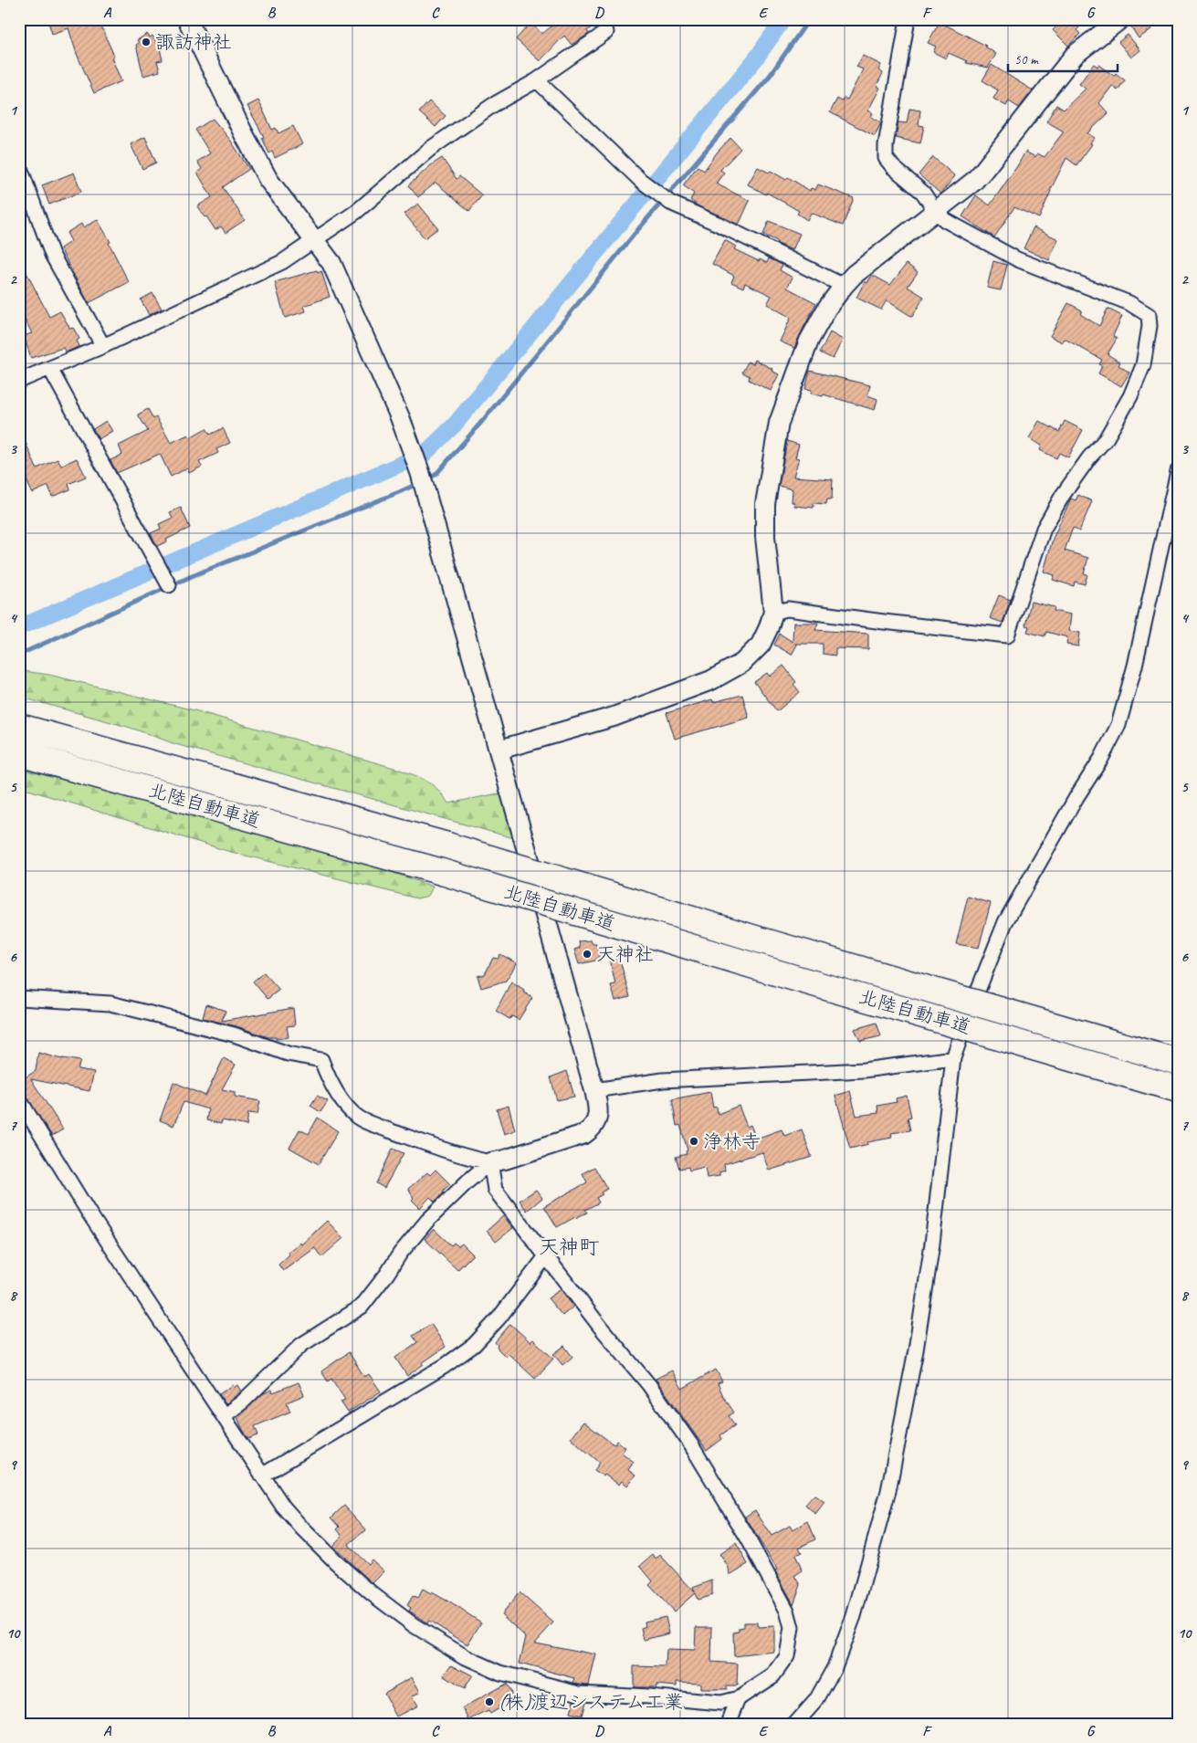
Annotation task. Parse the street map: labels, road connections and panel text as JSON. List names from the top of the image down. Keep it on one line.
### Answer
{"streets":{"highway":["北陸自動車道"]},"districts":["天神町"],"places":["諏訪神社","天神社","浄林寺","(株)渡辺システム工業"],"scale_bar":"50 m","grid":{"columns":["A","B","C","D","E","F","G"],"rows":["1","2","3","4","5","6","7","8","9","10"]}}
